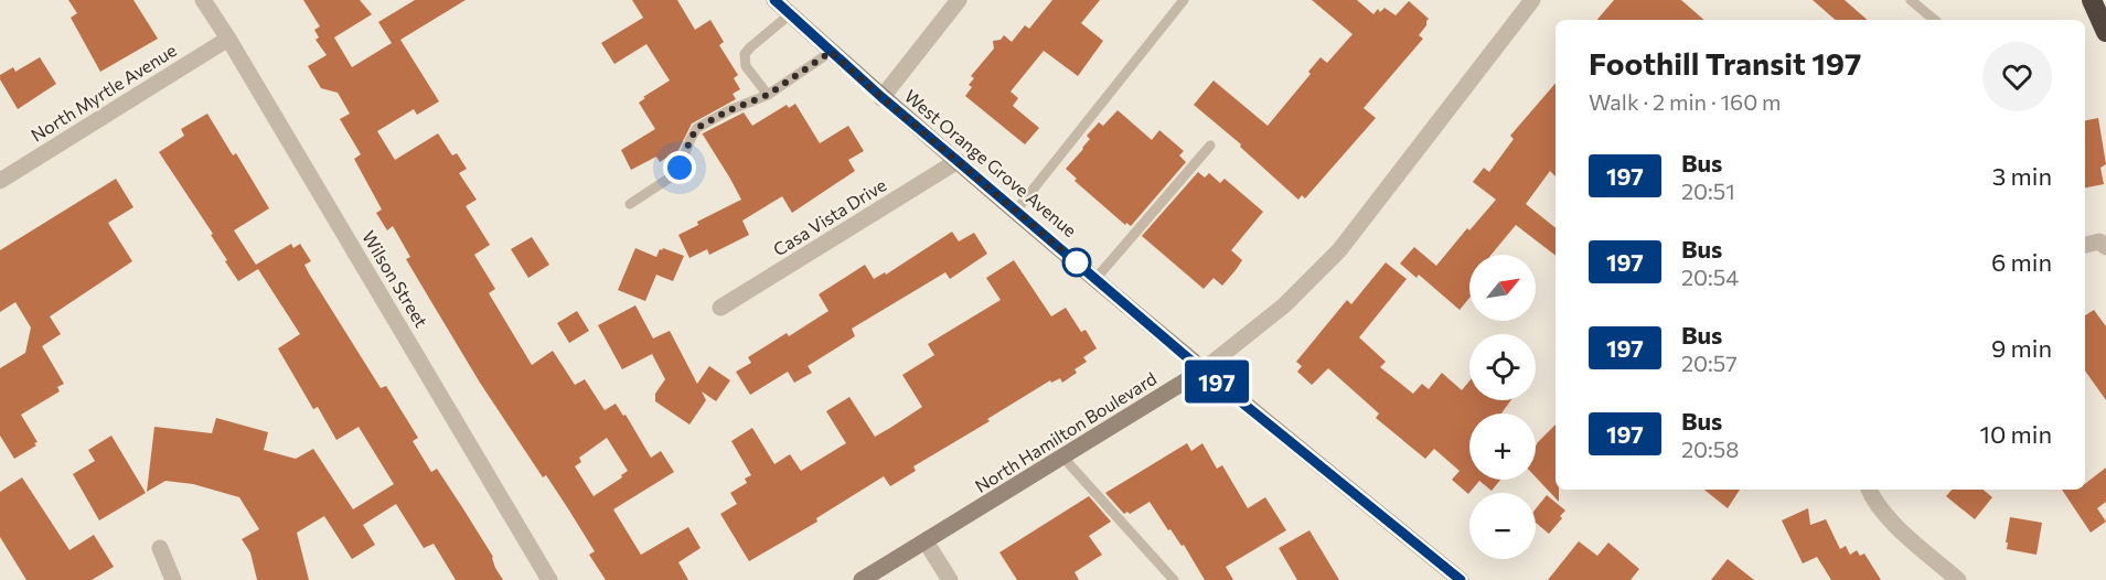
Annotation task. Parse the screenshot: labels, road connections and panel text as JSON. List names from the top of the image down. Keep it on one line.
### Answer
{"streets":{"street":["North Myrtle Avenue","West Orange Grove Avenue","Casa Vista Drive","Wilson Street","North Hamilton Boulevard"]},"crossings":[["North Myrtle Avenue","Wilson Street"],["West Orange Grove Avenue","Casa Vista Drive"],["West Orange Grove Avenue","North Hamilton Boulevard"]],"lines":["bus line 197"],"north":"top right","page":{"on_map":"197","heading":["Foothill Transit 197","Walk · 2 min · 160 m"],"list":[{"mark":"197","name":"Bus","note":"20:51","value":"3 min"},{"mark":"197","name":"Bus","note":"20:54","value":"6 min"},{"mark":"197","name":"Bus","note":"20:57","value":"9 min"},{"mark":"197","name":"Bus","note":"20:58","value":"10 min"}],"map_buttons":["+","−"]}}
